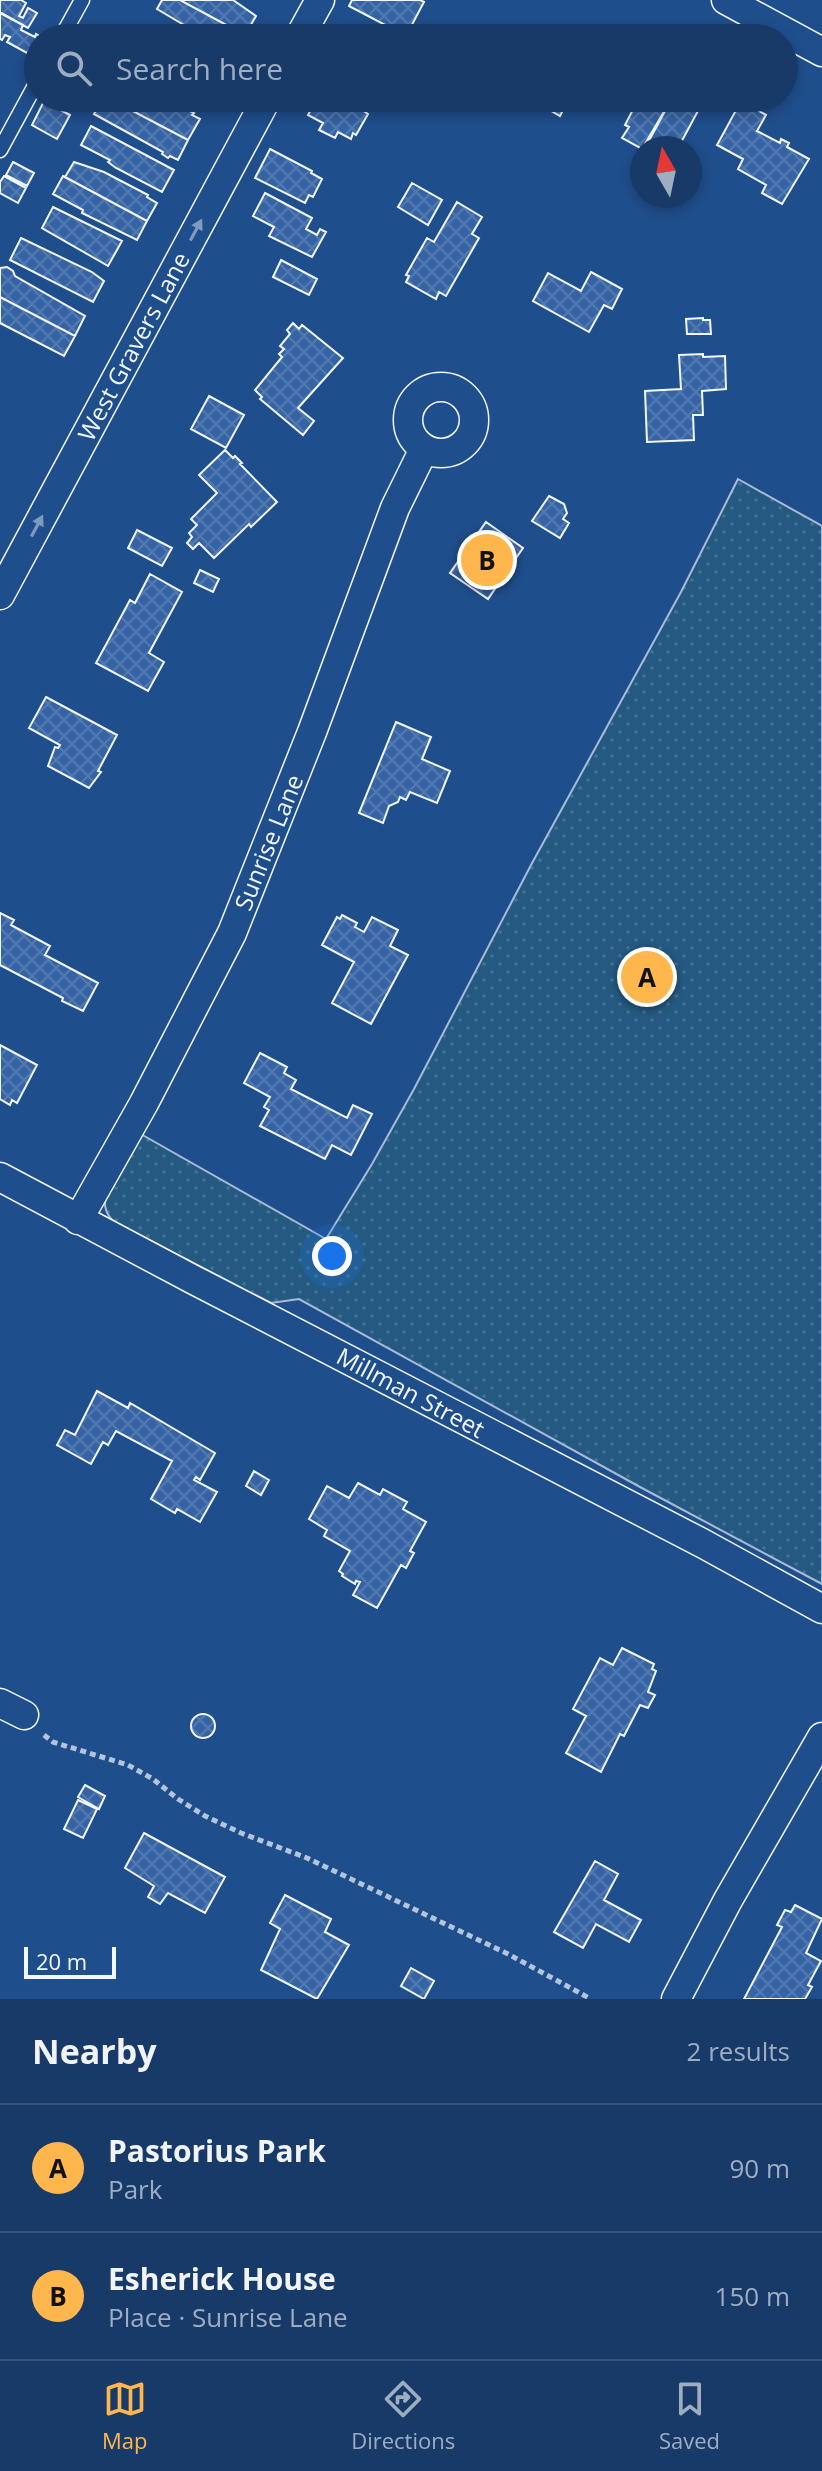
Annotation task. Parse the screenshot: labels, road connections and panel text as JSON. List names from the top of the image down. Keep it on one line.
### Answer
{"streets":{"street":["West Gravers Lane","Sunrise Lane","Millman Street"]},"crossings":[["Sunrise Lane","Millman Street"]],"one_way":["West Gravers Lane"],"scale_bar":"20 m","north":"top","page":{"search":"Search here","pins":["B","A"],"scale":"20 m","heading":["Nearby","2 results"],"list":[{"mark":"A","name":"Pastorius Park","note":"Park","value":"90 m"},{"mark":"B","name":"Esherick House","note":"Place · Sunrise Lane","value":"150 m"}],"nav":["Map","Directions","Saved"]}}
